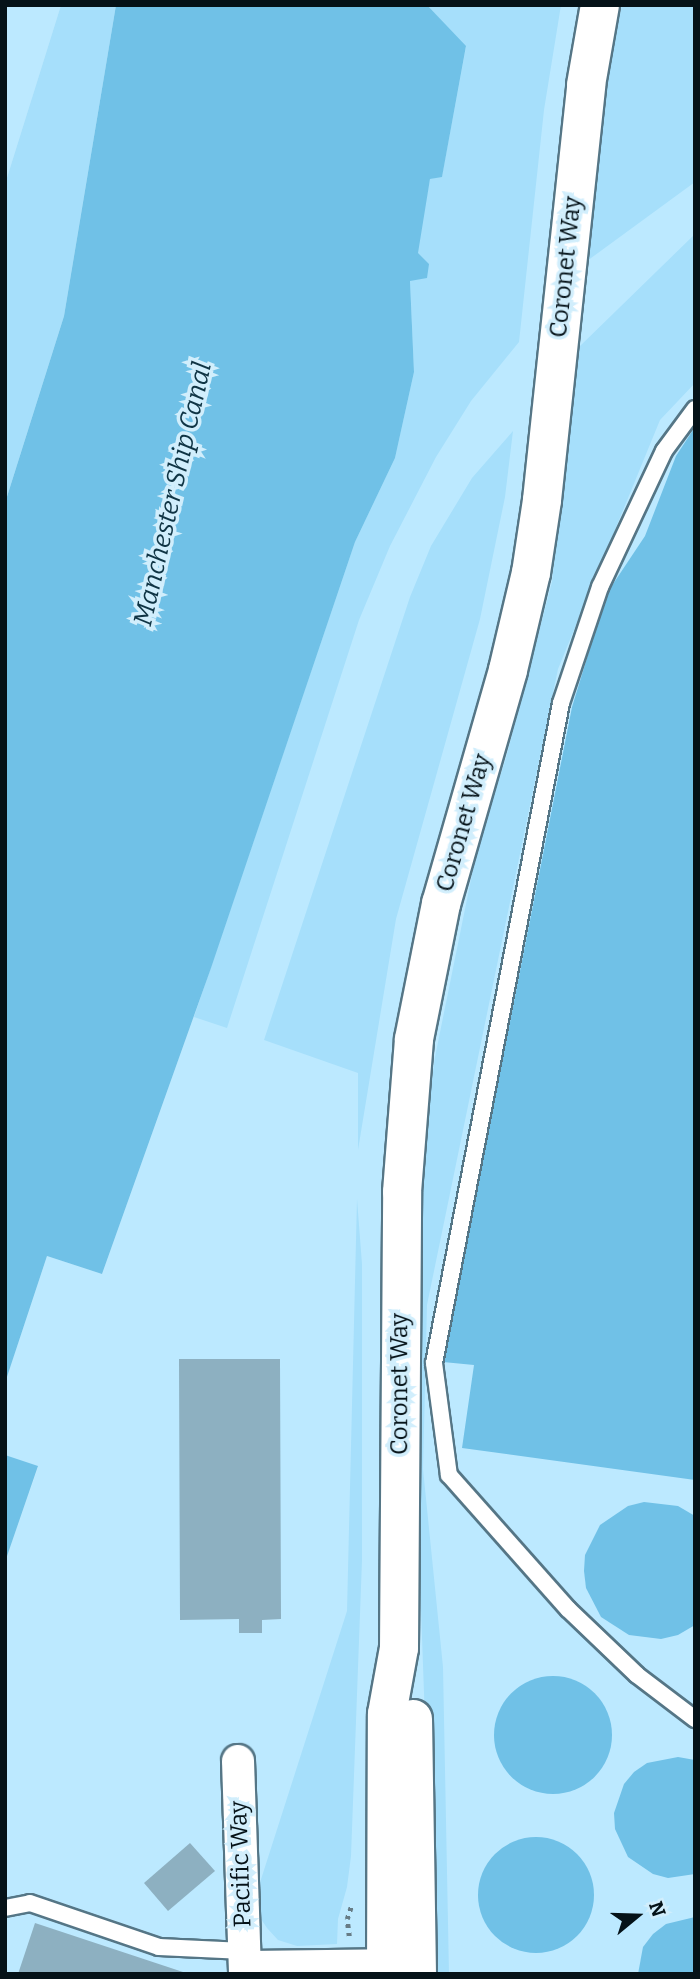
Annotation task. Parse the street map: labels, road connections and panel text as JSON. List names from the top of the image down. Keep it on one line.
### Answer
{"streets":{"street":["Coronet Way","Pacific Way"]},"water":["Manchester Ship Canal"],"north":"right"}
